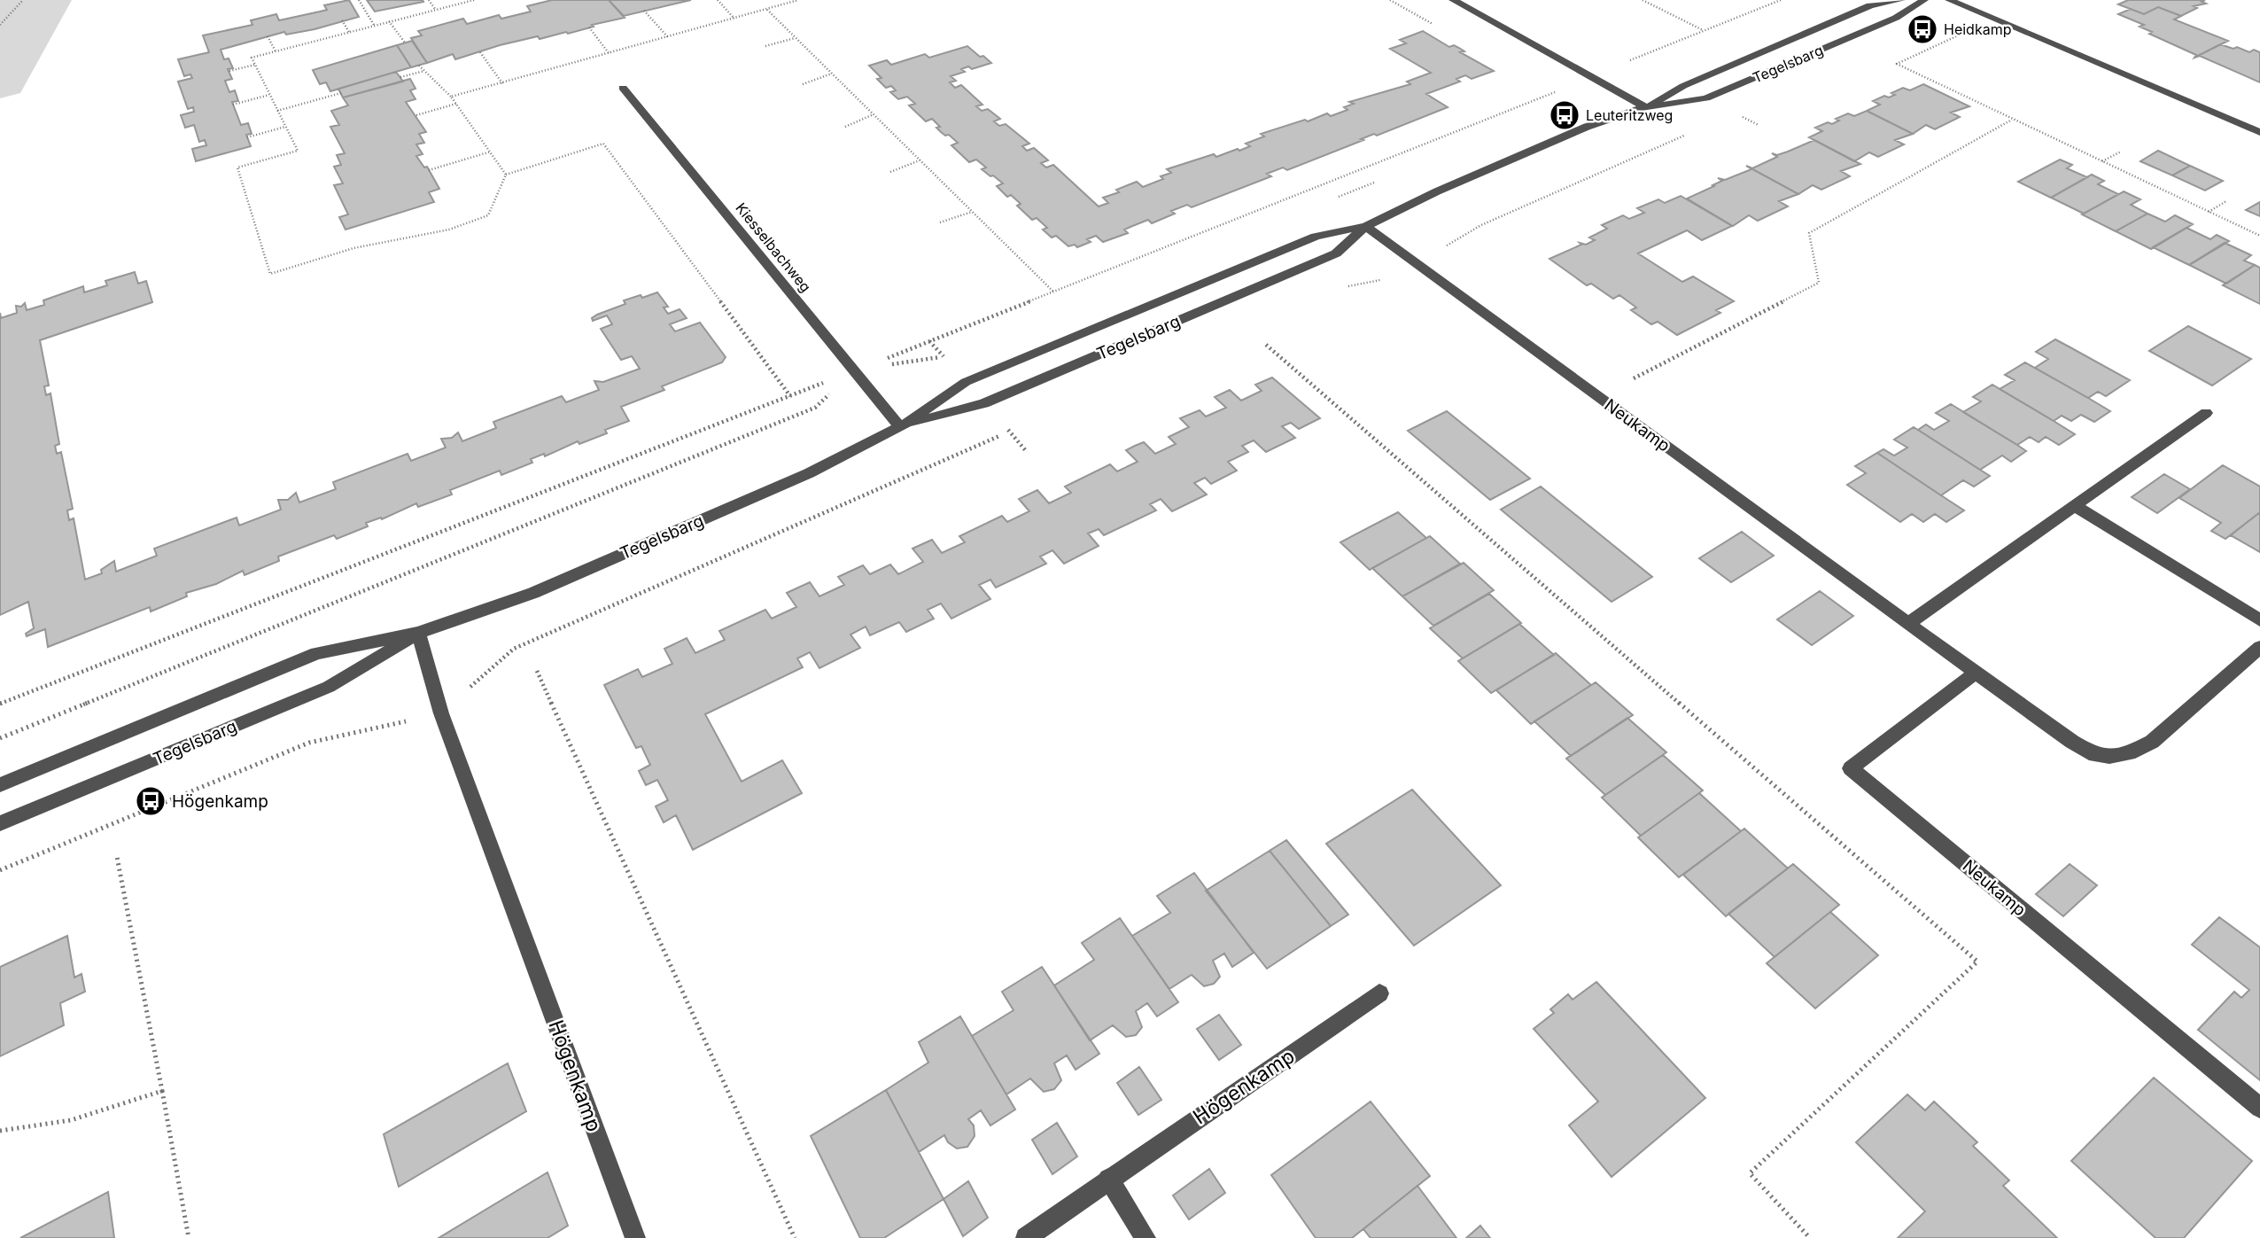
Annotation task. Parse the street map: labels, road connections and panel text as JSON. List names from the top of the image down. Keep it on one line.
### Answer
{"streets":{"street":["Tegelsbarg","Kiesselbachweg","Neukamp","Högenkamp"]},"crossings":[["Tegelsbarg","Kiesselbachweg"],["Tegelsbarg","Neukamp"],["Tegelsbarg","Högenkamp"]],"places":{"bus stop":["Heidkamp","Leuteritzweg","Högenkamp"]}}
